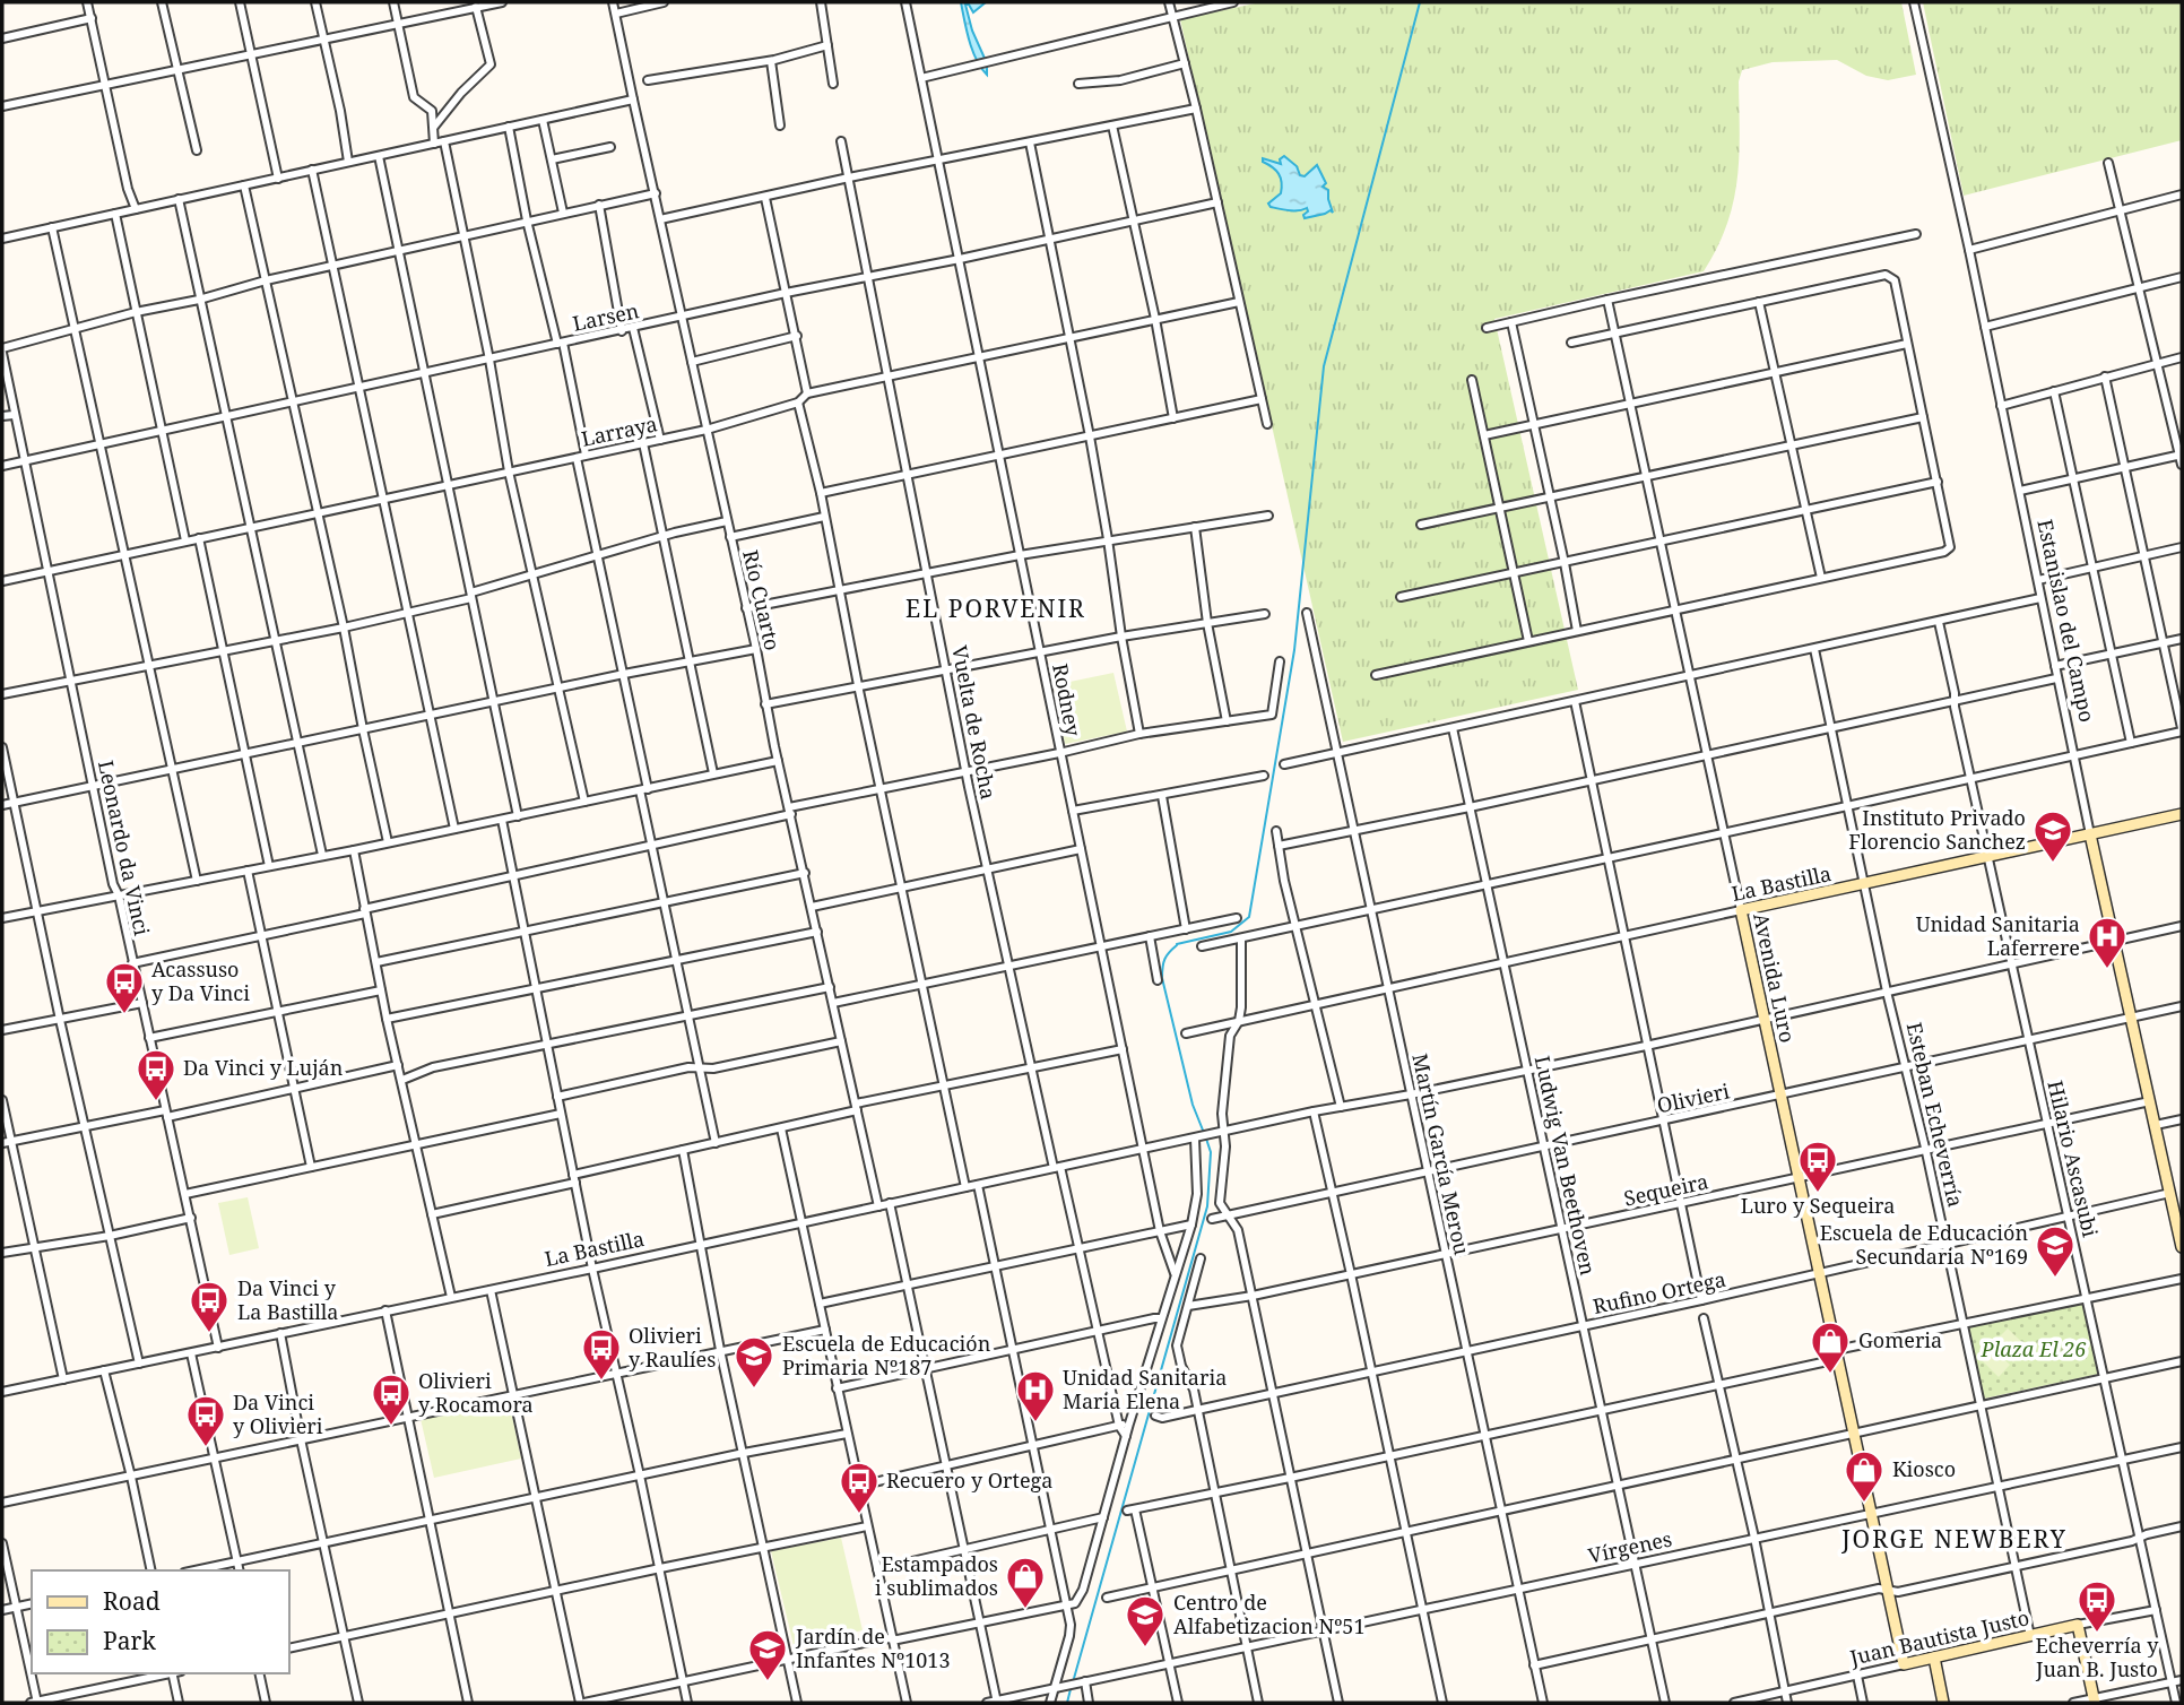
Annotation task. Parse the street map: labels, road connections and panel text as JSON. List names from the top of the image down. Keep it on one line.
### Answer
{"streets":{"street":["Larsen","Larraya","Río Cuarto","Estanislao del Campo","Rodney","Vuelta de Rocha","Leonardo da Vinci","La Bastilla","Avenida Luro","Olivieri","Esteban Echeverría","Martín García Merou","Hilario Ascasubi","Ludwig Van Beethoven","Sequeira","Rufino Ortega","Vírgenes","Juan Bautista Justo"]},"crossings":[["Larsen","Río Cuarto"],["Larsen","Rodney"],["Larsen","Vuelta de Rocha"],["Larsen","Leonardo da Vinci"],["Larraya","Río Cuarto"],["Larraya","Rodney"],["Larraya","Vuelta de Rocha"],["Larraya","Leonardo da Vinci"],["Río Cuarto","La Bastilla"],["Estanislao del Campo","La Bastilla"],["Estanislao del Campo","Olivieri"],["Estanislao del Campo","Sequeira"],["Estanislao del Campo","Rufino Ortega"],["Rodney","La Bastilla"],["Vuelta de Rocha","La Bastilla"],["Leonardo da Vinci","La Bastilla"],["La Bastilla","Avenida Luro"],["La Bastilla","Esteban Echeverría"],["La Bastilla","Martín García Merou"],["La Bastilla","Hilario Ascasubi"],["La Bastilla","Ludwig Van Beethoven"],["Avenida Luro","Olivieri"],["Avenida Luro","Sequeira"],["Avenida Luro","Rufino Ortega"],["Avenida Luro","Vírgenes"],["Avenida Luro","Juan Bautista Justo"],["Olivieri","Esteban Echeverría"],["Olivieri","Martín García Merou"],["Olivieri","Hilario Ascasubi"],["Olivieri","Ludwig Van Beethoven"],["Esteban Echeverría","Sequeira"],["Esteban Echeverría","Rufino Ortega"],["Esteban Echeverría","Vírgenes"],["Esteban Echeverría","Juan Bautista Justo"],["Martín García Merou","Sequeira"],["Martín García Merou","Rufino Ortega"],["Martín García Merou","Vírgenes"],["Hilario Ascasubi","Sequeira"],["Hilario Ascasubi","Rufino Ortega"],["Hilario Ascasubi","Vírgenes"],["Hilario Ascasubi","Juan Bautista Justo"],["Ludwig Van Beethoven","Sequeira"],["Ludwig Van Beethoven","Rufino Ortega"],["Ludwig Van Beethoven","Vírgenes"]],"districts":["EL PORVENIR","JORGE NEWBERY"],"parks":["Plaza El 26"],"places":{"school or university":["Instituto Privado Florencio Sanchez","Escuela de Educación Secundaria Nº169","Escuela de Educación Primaria Nº187","Centro de Alfabetizacion Nº51","Jardín de Infantes Nº1013"],"hospital":["Unidad Sanitaria Laferrere","Unidad Sanitaria Maria Elena"],"bus stop":["Acassuso y Da Vinci","Da Vinci y Luján","Luro y Sequeira","Da Vinci y La Bastilla","Olivieri y Raulíes","Olivieri y Rocamora","Da Vinci y Olivieri","Recuero y Ortega","Echeverría y Juan B. Justo"],"shop":["Gomeria","Kiosco","Estampados i sublimados"]},"legend":["Road","Park"]}
